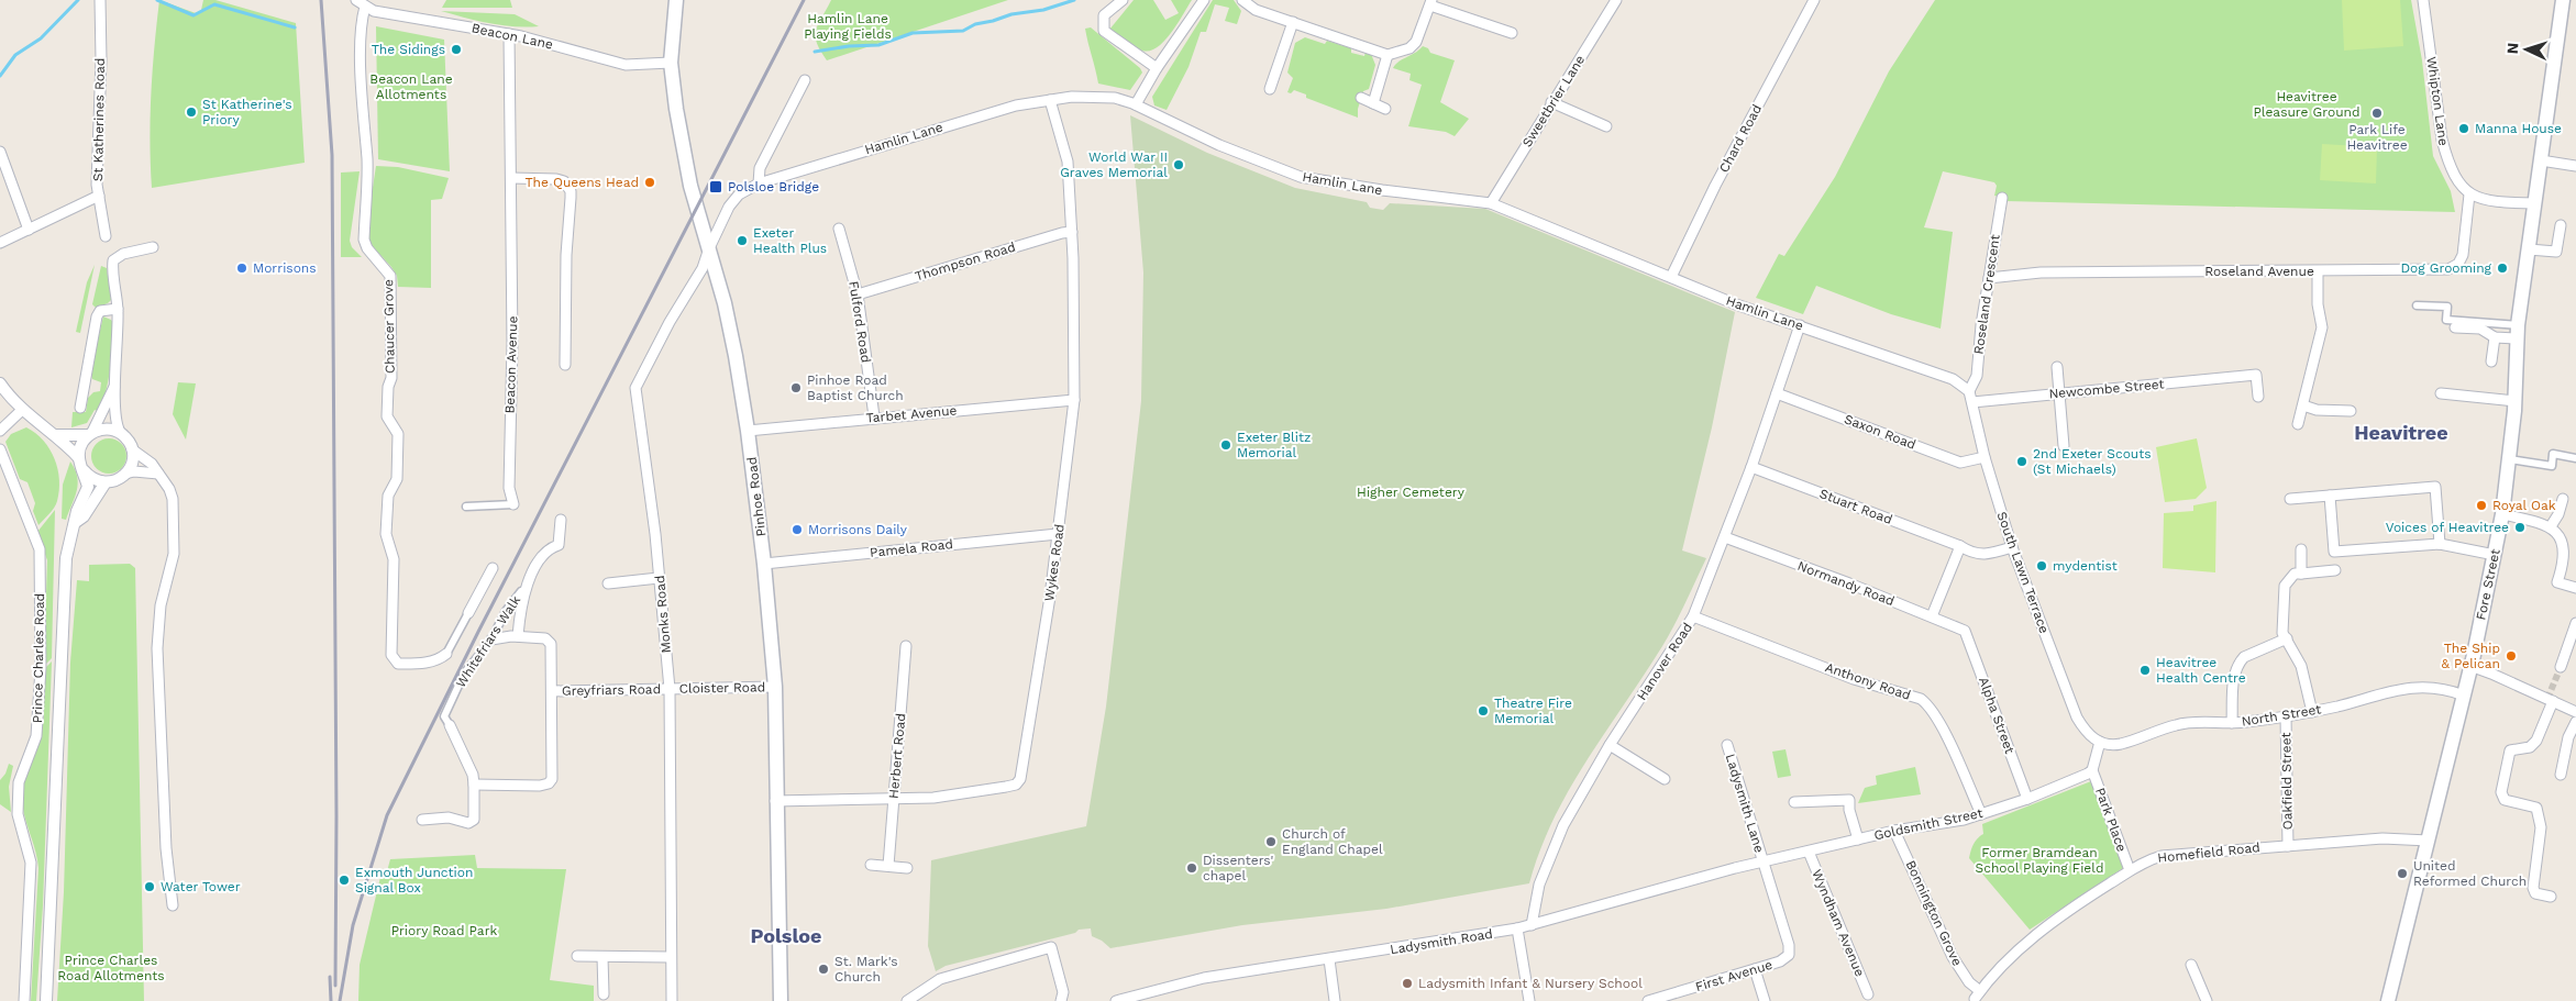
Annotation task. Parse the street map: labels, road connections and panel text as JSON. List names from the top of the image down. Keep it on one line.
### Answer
{"streets":{"main road":["Pinhoe Road","Fore Street"],"street":["Beacon Lane","Sweetbrier Lane","Whipton Lane","St Katherines Road","Hamlin Lane","Chard Road","Thompson Road","Roseland Avenue","Roseland Crescent","Fulford Road","Chaucer Grove","Beacon Avenue","Newcombe Street","Tarbet Avenue","Saxon Road","Stuart Road","Pamela Road","Wykes Road","South Lawn Terrace","Normandy Road","Monks Road","Whitefriars Walk","Prince Charles Road","Hanover Road","Anthony Road","Cloister Road","Greyfriars Road","Alpha Street","North Street","Herbert Road","Oakfield Street","Ladysmith Lane","Park Place","Goldsmith Street","Homefield Road","Bonnington Grove","Wyndham Avenue","Ladysmith Road","First Avenue"]},"crossings":[["Beacon Lane","Chaucer Grove"],["Beacon Lane","Beacon Avenue"],["Beacon Lane","Pinhoe Road"],["Sweetbrier Lane","Hamlin Lane"],["Whipton Lane","Roseland Avenue"],["Hamlin Lane","Chard Road"],["Hamlin Lane","Roseland Crescent"],["Hamlin Lane","Pinhoe Road"],["Hamlin Lane","Wykes Road"],["Hamlin Lane","South Lawn Terrace"],["Hamlin Lane","Monks Road"],["Hamlin Lane","Hanover Road"],["Thompson Road","Fulford Road"],["Thompson Road","Wykes Road"],["Roseland Avenue","Roseland Crescent"],["Roseland Crescent","South Lawn Terrace"],["Fulford Road","Tarbet Avenue"],["Newcombe Street","South Lawn Terrace"],["Tarbet Avenue","Pinhoe Road"],["Tarbet Avenue","Wykes Road"],["Saxon Road","South Lawn Terrace"],["Saxon Road","Hanover Road"],["Pinhoe Road","Pamela Road"],["Pinhoe Road","Wykes Road"],["Pinhoe Road","Monks Road"],["Pinhoe Road","Cloister Road"],["Stuart Road","South Lawn Terrace"],["Stuart Road","Hanover Road"],["Pamela Road","Wykes Road"],["Wykes Road","Herbert Road"],["South Lawn Terrace","North Street"],["Normandy Road","Hanover Road"],["Normandy Road","Alpha Street"],["Fore Street","North Street"],["Fore Street","Homefield Road"],["Monks Road","Cloister Road"],["Monks Road","Greyfriars Road"],["Whitefriars Walk","Greyfriars Road"],["Hanover Road","Anthony Road"],["Hanover Road","Ladysmith Road"],["Anthony Road","Goldsmith Street"],["Cloister Road","Greyfriars Road"],["Alpha Street","Goldsmith Street"],["North Street","Oakfield Street"],["Oakfield Street","Homefield Road"],["Ladysmith Lane","Goldsmith Street"],["Ladysmith Lane","Ladysmith Road"],["Ladysmith Lane","First Avenue"],["Park Place","Goldsmith Street"],["Park Place","Homefield Road"],["Goldsmith Street","Bonnington Grove"],["Goldsmith Street","Wyndham Avenue"],["Goldsmith Street","Ladysmith Road"],["Goldsmith Street","First Avenue"],["Homefield Road","Bonnington Grove"],["Ladysmith Road","First Avenue"]],"districts":["Heavitree","Polsloe"],"parks":["Hamlin Lane Playing Fields","Beacon Lane Allotments","Heavitree Pleasure Ground","Higher Cemetery","Former Bramdean School Playing Field","Priory Road Park","Prince Charles Road Allotments"],"places":{"other":["The Sidings","St Katherine's Priory","Park Life Heavitree","Manna House","World War II Graves Memorial","The Queens Head","Exeter Health Plus","Morrisons","Dog Grooming","Pinhoe Road Baptist Church","Exeter Blitz Memorial","2nd Exeter Scouts (St Michaels)","Royal Oak","Voices of Heavitree","Morrisons Daily","mydentist","The Ship & Pelican","Heavitree Health Centre","Theatre Fire Memorial","Church of England Chapel","Dissenters' chapel","United Reformed Church","Exmouth Junction Signal Box","Water Tower","St. Mark's Church","Ladysmith Infant & Nursery School"],"transit":["Polsloe Bridge"]},"north":"left"}
